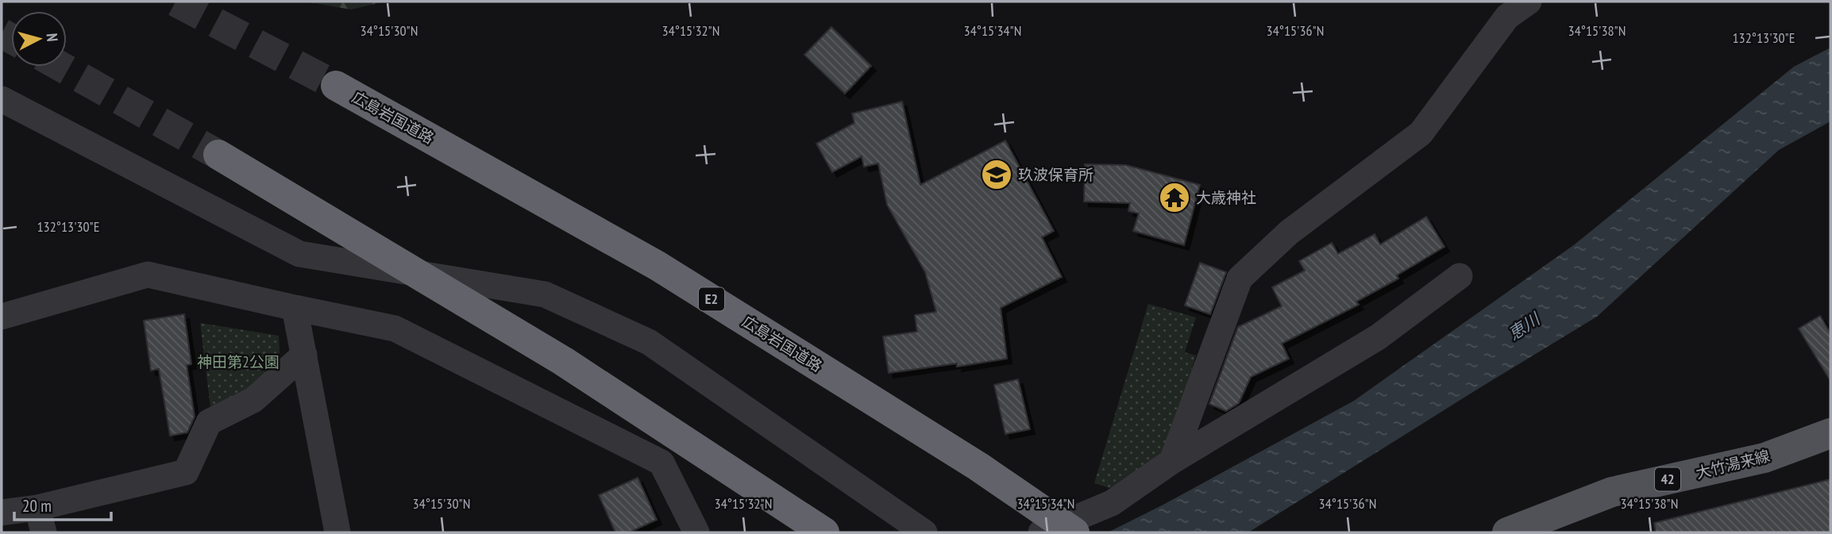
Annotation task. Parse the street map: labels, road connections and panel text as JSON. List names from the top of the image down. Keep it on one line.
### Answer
{"streets":{"highway":["広島岩国道路","E2"],"main road":["大竹湯来線","42"]},"water":["恵川"],"parks":["神田第2公園"],"places":{"school or university":["玖波保育所"],"temple":["大歳神社"]},"scale_bar":"20 m","north":"right","coordinates":["34°15'30\"N","34°15'32\"N","34°15'34\"N","34°15'36\"N","34°15'38\"N","132°13'30\"E"]}
